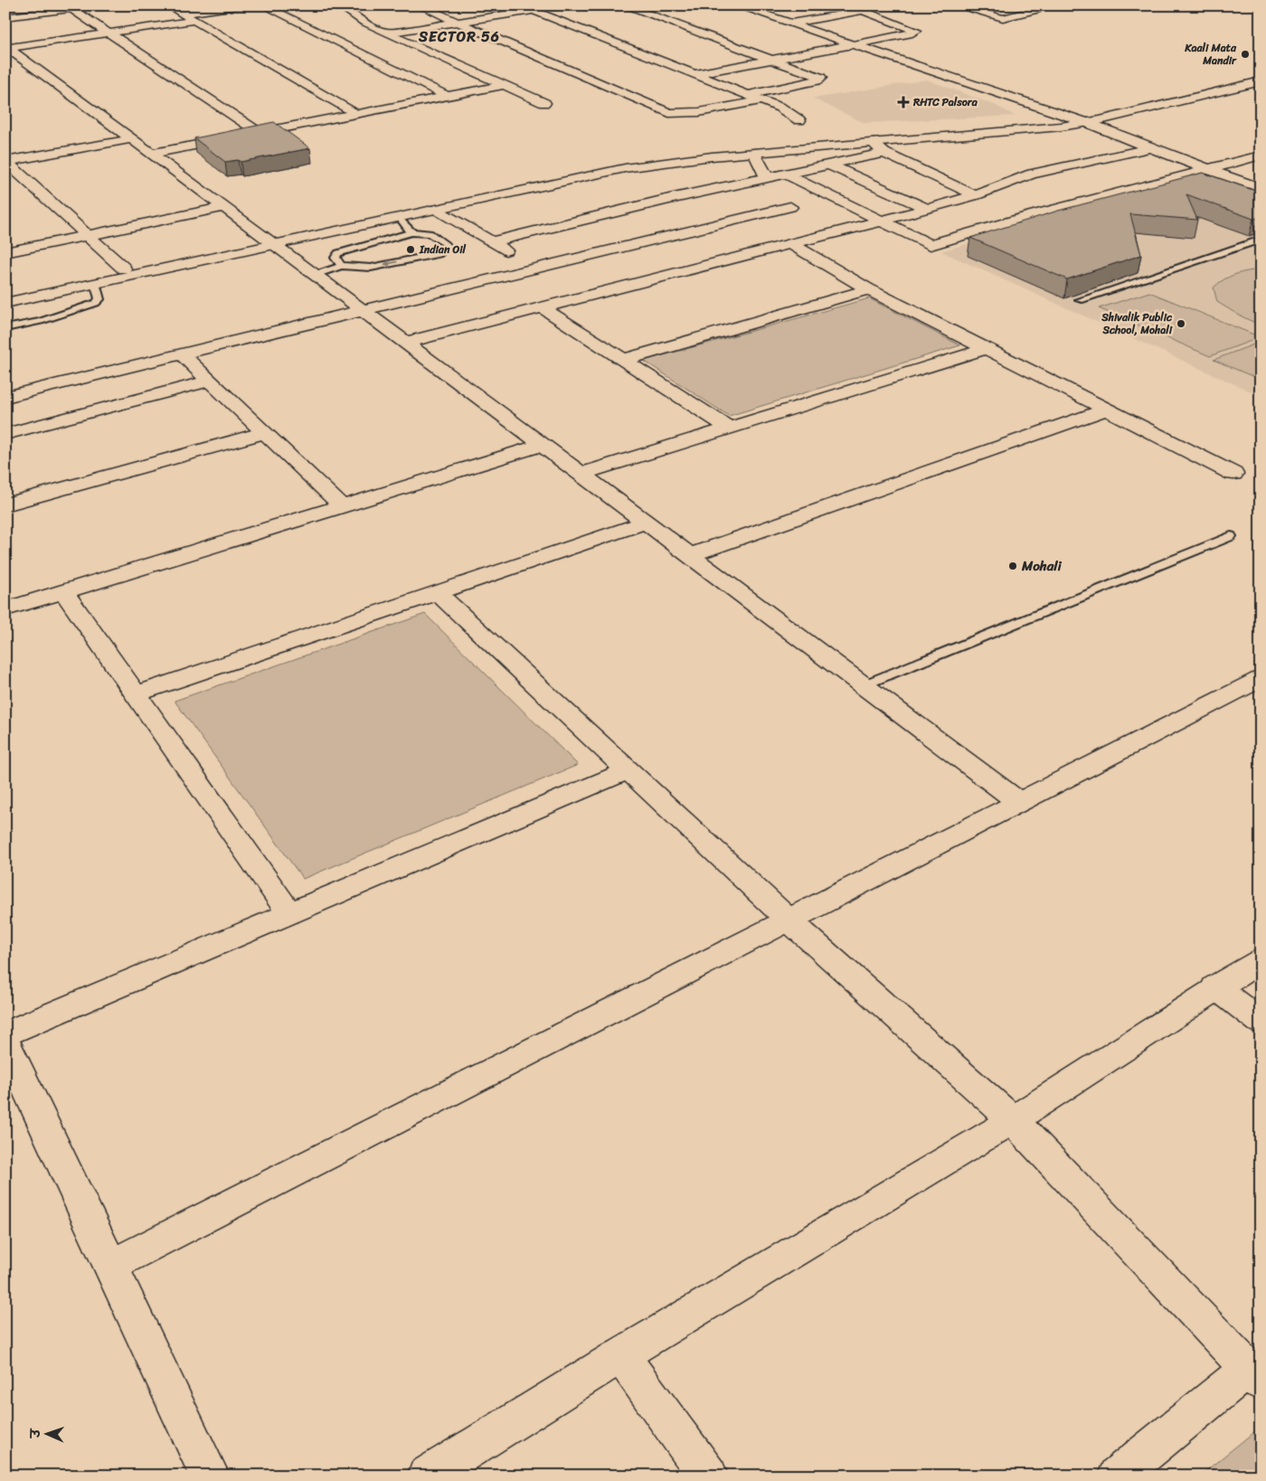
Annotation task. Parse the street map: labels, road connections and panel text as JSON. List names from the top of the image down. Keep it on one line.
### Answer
{"districts":["SECTOR 56"],"places":{"other":["Kaali Mata Mandir","Indian Oil","Shivalik Public School, Mohali","Mohali"],"health":["RHTC Palsora"]},"north":"left"}
